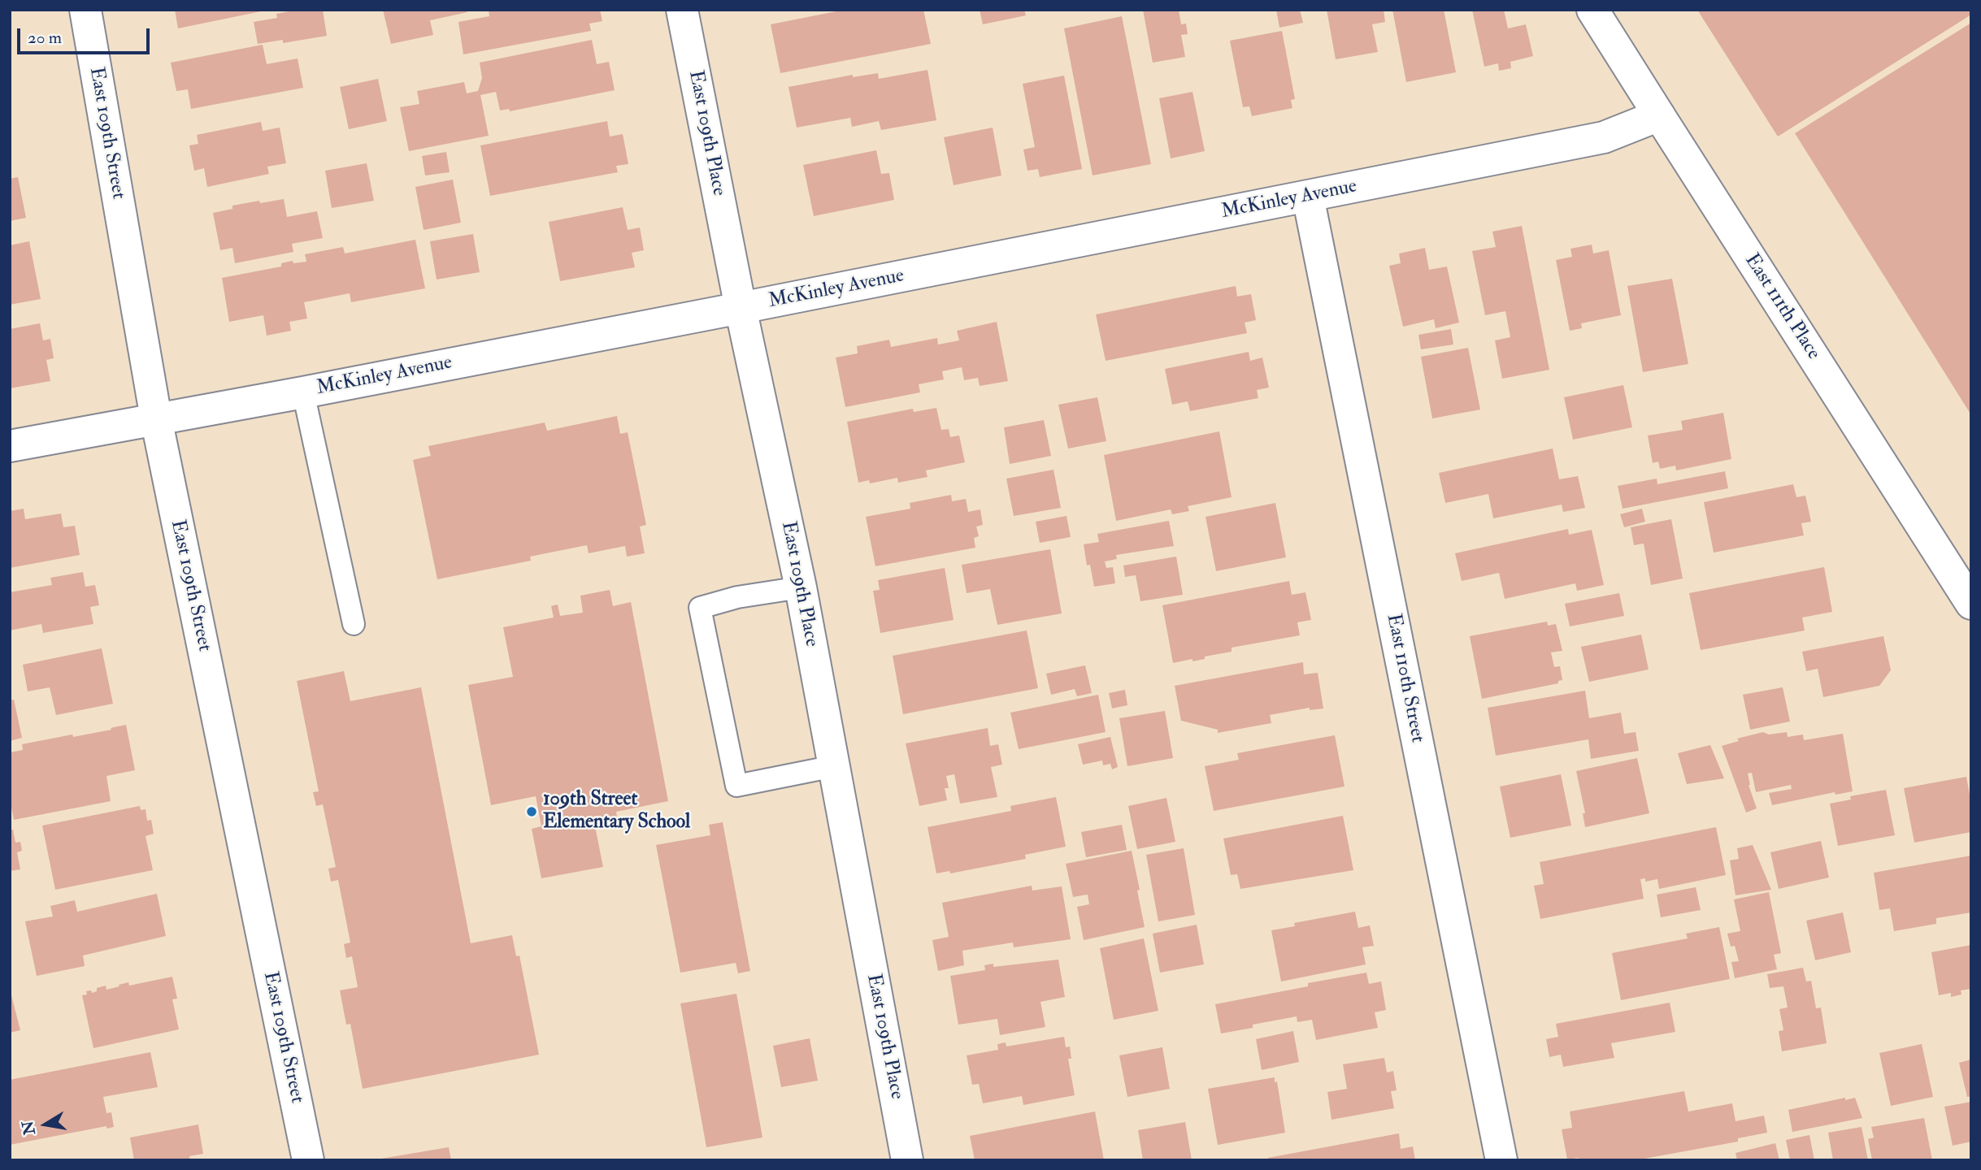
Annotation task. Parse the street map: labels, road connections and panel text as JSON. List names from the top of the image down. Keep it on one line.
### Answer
{"streets":{"street":["East 109th Street","East 109th Place","McKinley Avenue","East 111th Place","East 110th Street"]},"crossings":[["East 109th Street","McKinley Avenue"],["East 109th Place","McKinley Avenue"],["McKinley Avenue","East 111th Place"],["McKinley Avenue","East 110th Street"]],"places":["109th Street Elementary School"],"scale_bar":"20 m","north":"left"}
